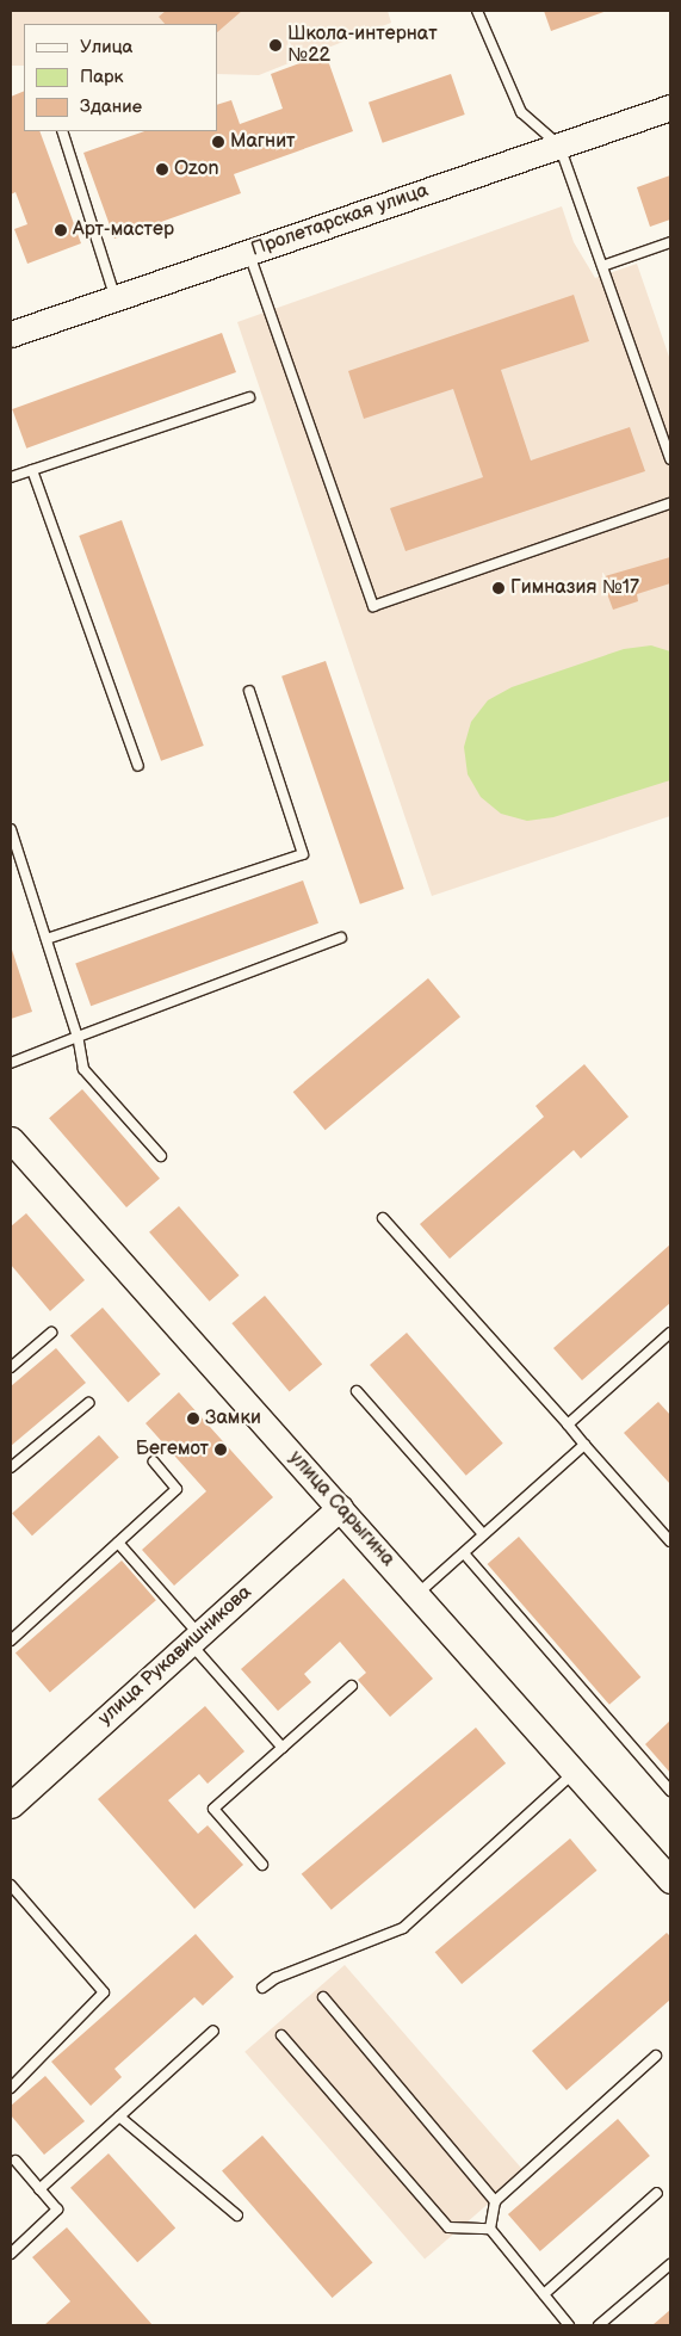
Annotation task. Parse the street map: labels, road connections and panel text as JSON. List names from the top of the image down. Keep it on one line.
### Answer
{"streets":{"street":["Пролетарская улица","улица Сарыгина","улица Рукавишникова"]},"crossings":[["улица Сарыгина","улица Рукавишникова"]],"places":["Школа-интернат №22","Магнит","Ozon","Арт-мастер","Гимназия №17","Замки","Бегемот"],"legend":["Улица","Парк","Здание"]}
